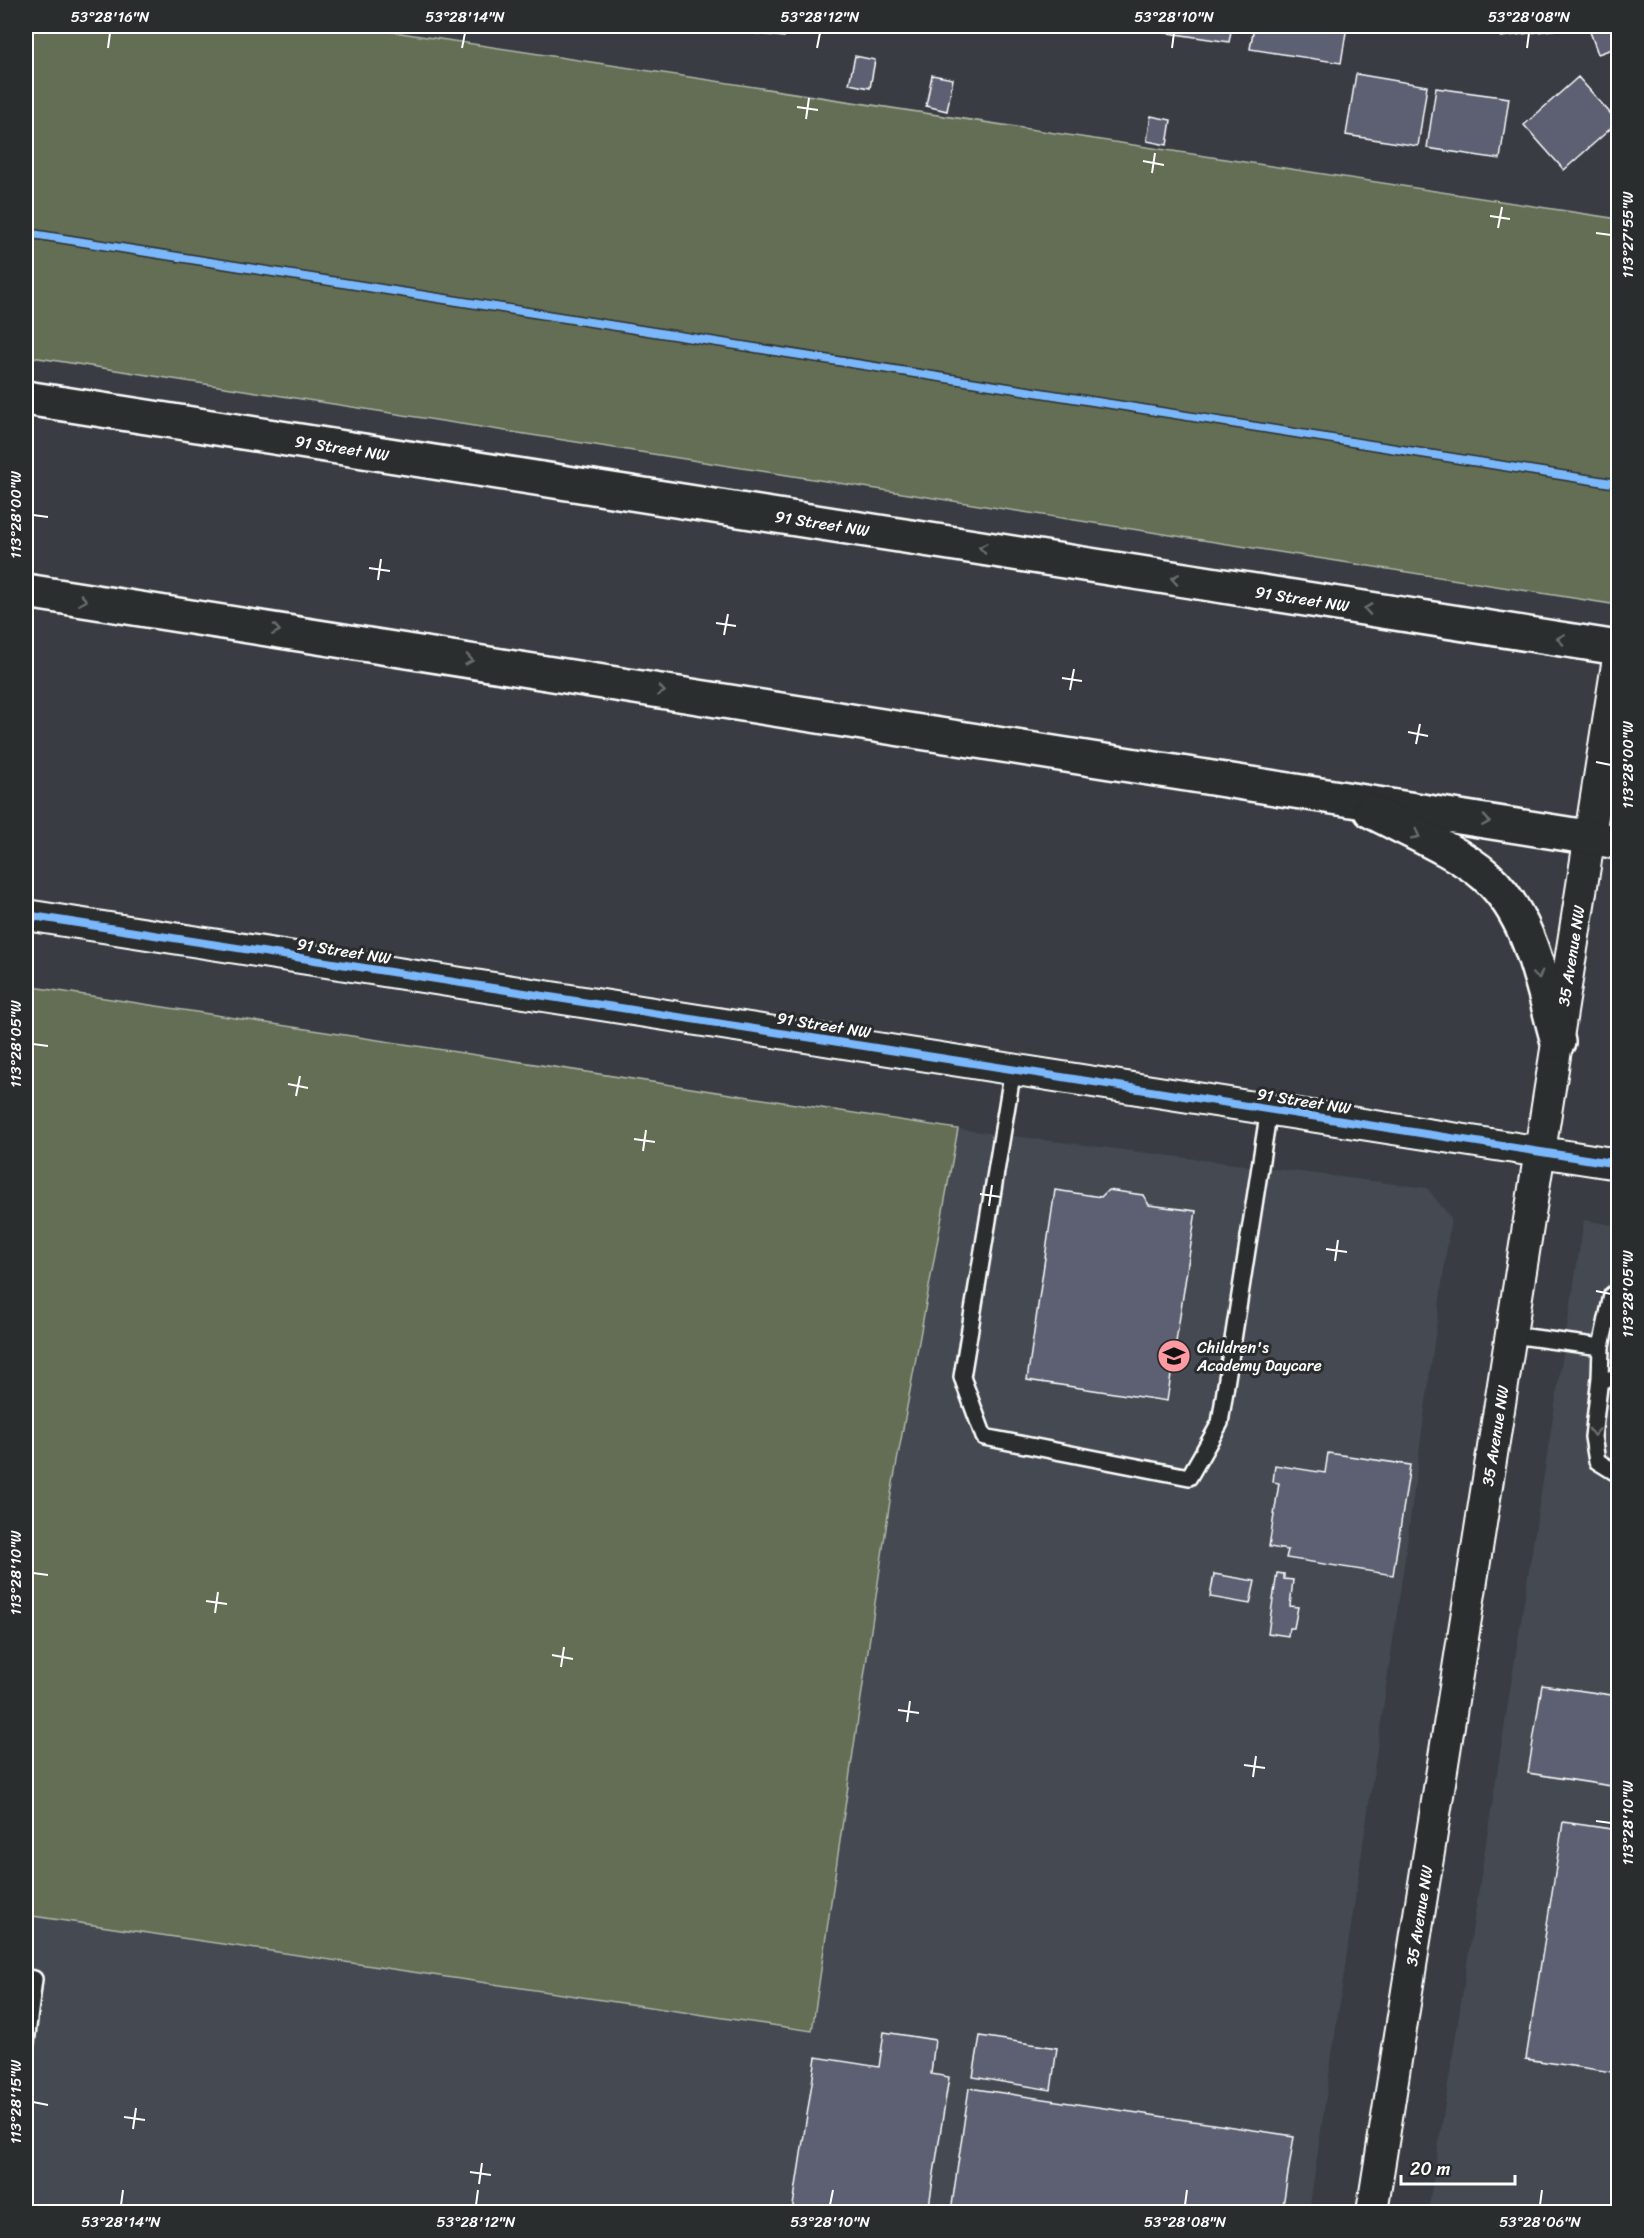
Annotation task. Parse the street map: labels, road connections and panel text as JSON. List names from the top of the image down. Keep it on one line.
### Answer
{"streets":{"main road":["91 Street NW"],"street":["35 Avenue NW"]},"crossings":[["91 Street NW","35 Avenue NW"]],"places":{"school or university":["Children's Academy Daycare"]},"scale_bar":"20 m","coordinates":["53°28'16\"N","53°28'14\"N","53°28'12\"N","53°28'10\"N","53°28'08\"N","113°27'55\"W","113°28'00\"W","113°28'05\"W","113°28'10\"W","113°28'15\"W","53°28'06\"N"]}
